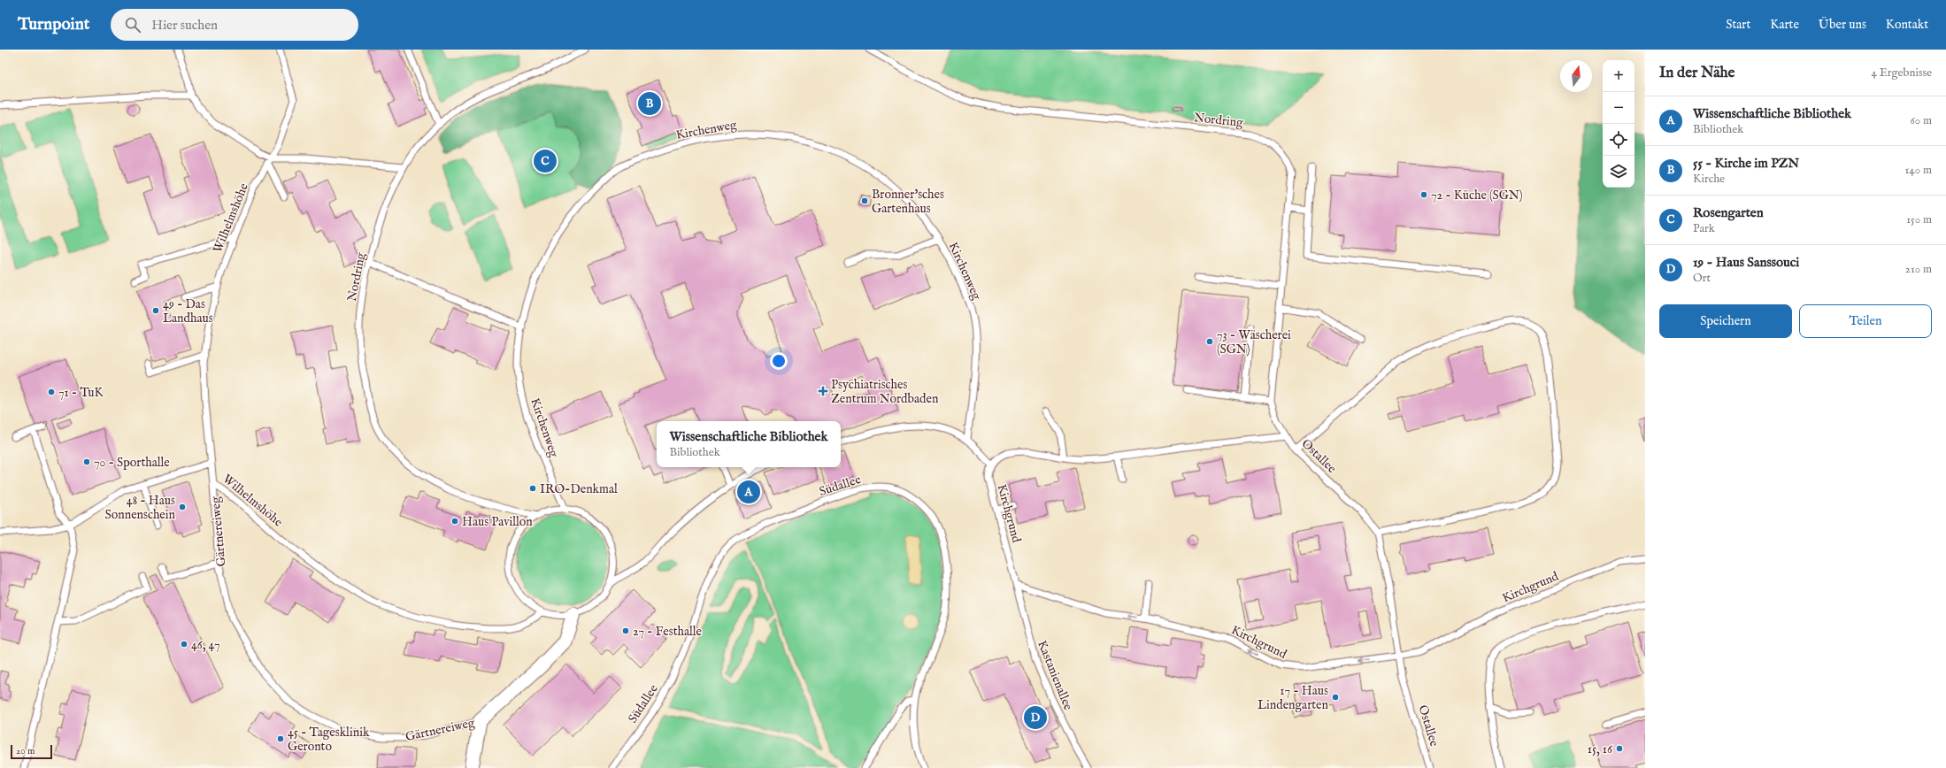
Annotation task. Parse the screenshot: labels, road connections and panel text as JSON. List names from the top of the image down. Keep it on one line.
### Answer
{"streets":{"street":["Gärtnereiweg"],"lane":["Nordring","Kirchenweg","Wilhelmshöhe","Ostallee","Südallee","Kirchgrund","Kastanienallee"]},"crossings":[["Nordring","Kirchenweg"],["Nordring","Wilhelmshöhe"],["Nordring","Ostallee"],["Nordring","Gärtnereiweg"],["Kirchenweg","Wilhelmshöhe"],["Kirchenweg","Gärtnereiweg"],["Wilhelmshöhe","Gärtnereiweg"],["Ostallee","Kirchgrund"],["Kirchgrund","Kastanienallee"]],"one_way":["Kirchgrund"],"places":{"other":["72 - Küche (SGN)","Bronner'sches Gartenhaus","49 - Das Landhaus","73 - Wäscherei (SGN)","71 - TuK","70 - Sporthalle","IRO-Denkmal","48 - Haus Sonnenschein","Haus Pavillon","27 - Festhalle","46, 47","17 - Haus Lindengarten","45 - Tagesklinik Geronto","15, 16"],"health":["Psychiatrisches Zentrum Nordbaden"]},"scale_bar":"20 m","north":"top","page":{"header":"Turnpoint","search":"Hier suchen","nav":["Start","Karte","Über uns","Kontakt"],"heading":["In der Nähe","4 Ergebnisse"],"map_buttons":["+","−"],"pins":["B","C","A","D"],"list":[{"mark":"A","name":"Wissenschaftliche Bibliothek","note":"Bibliothek","value":"60 m"},{"mark":"B","name":"55 - Kirche im PZN","note":"Kirche","value":"140 m"},{"mark":"C","name":"Rosengarten","note":"Park","value":"150 m"},{"mark":"D","name":"19 - Haus Sanssouci","note":"Ort","value":"210 m"}],"buttons":["Speichern","Teilen"],"popup":["Wissenschaftliche Bibliothek","Bibliothek"],"scale":"20 m"}}
